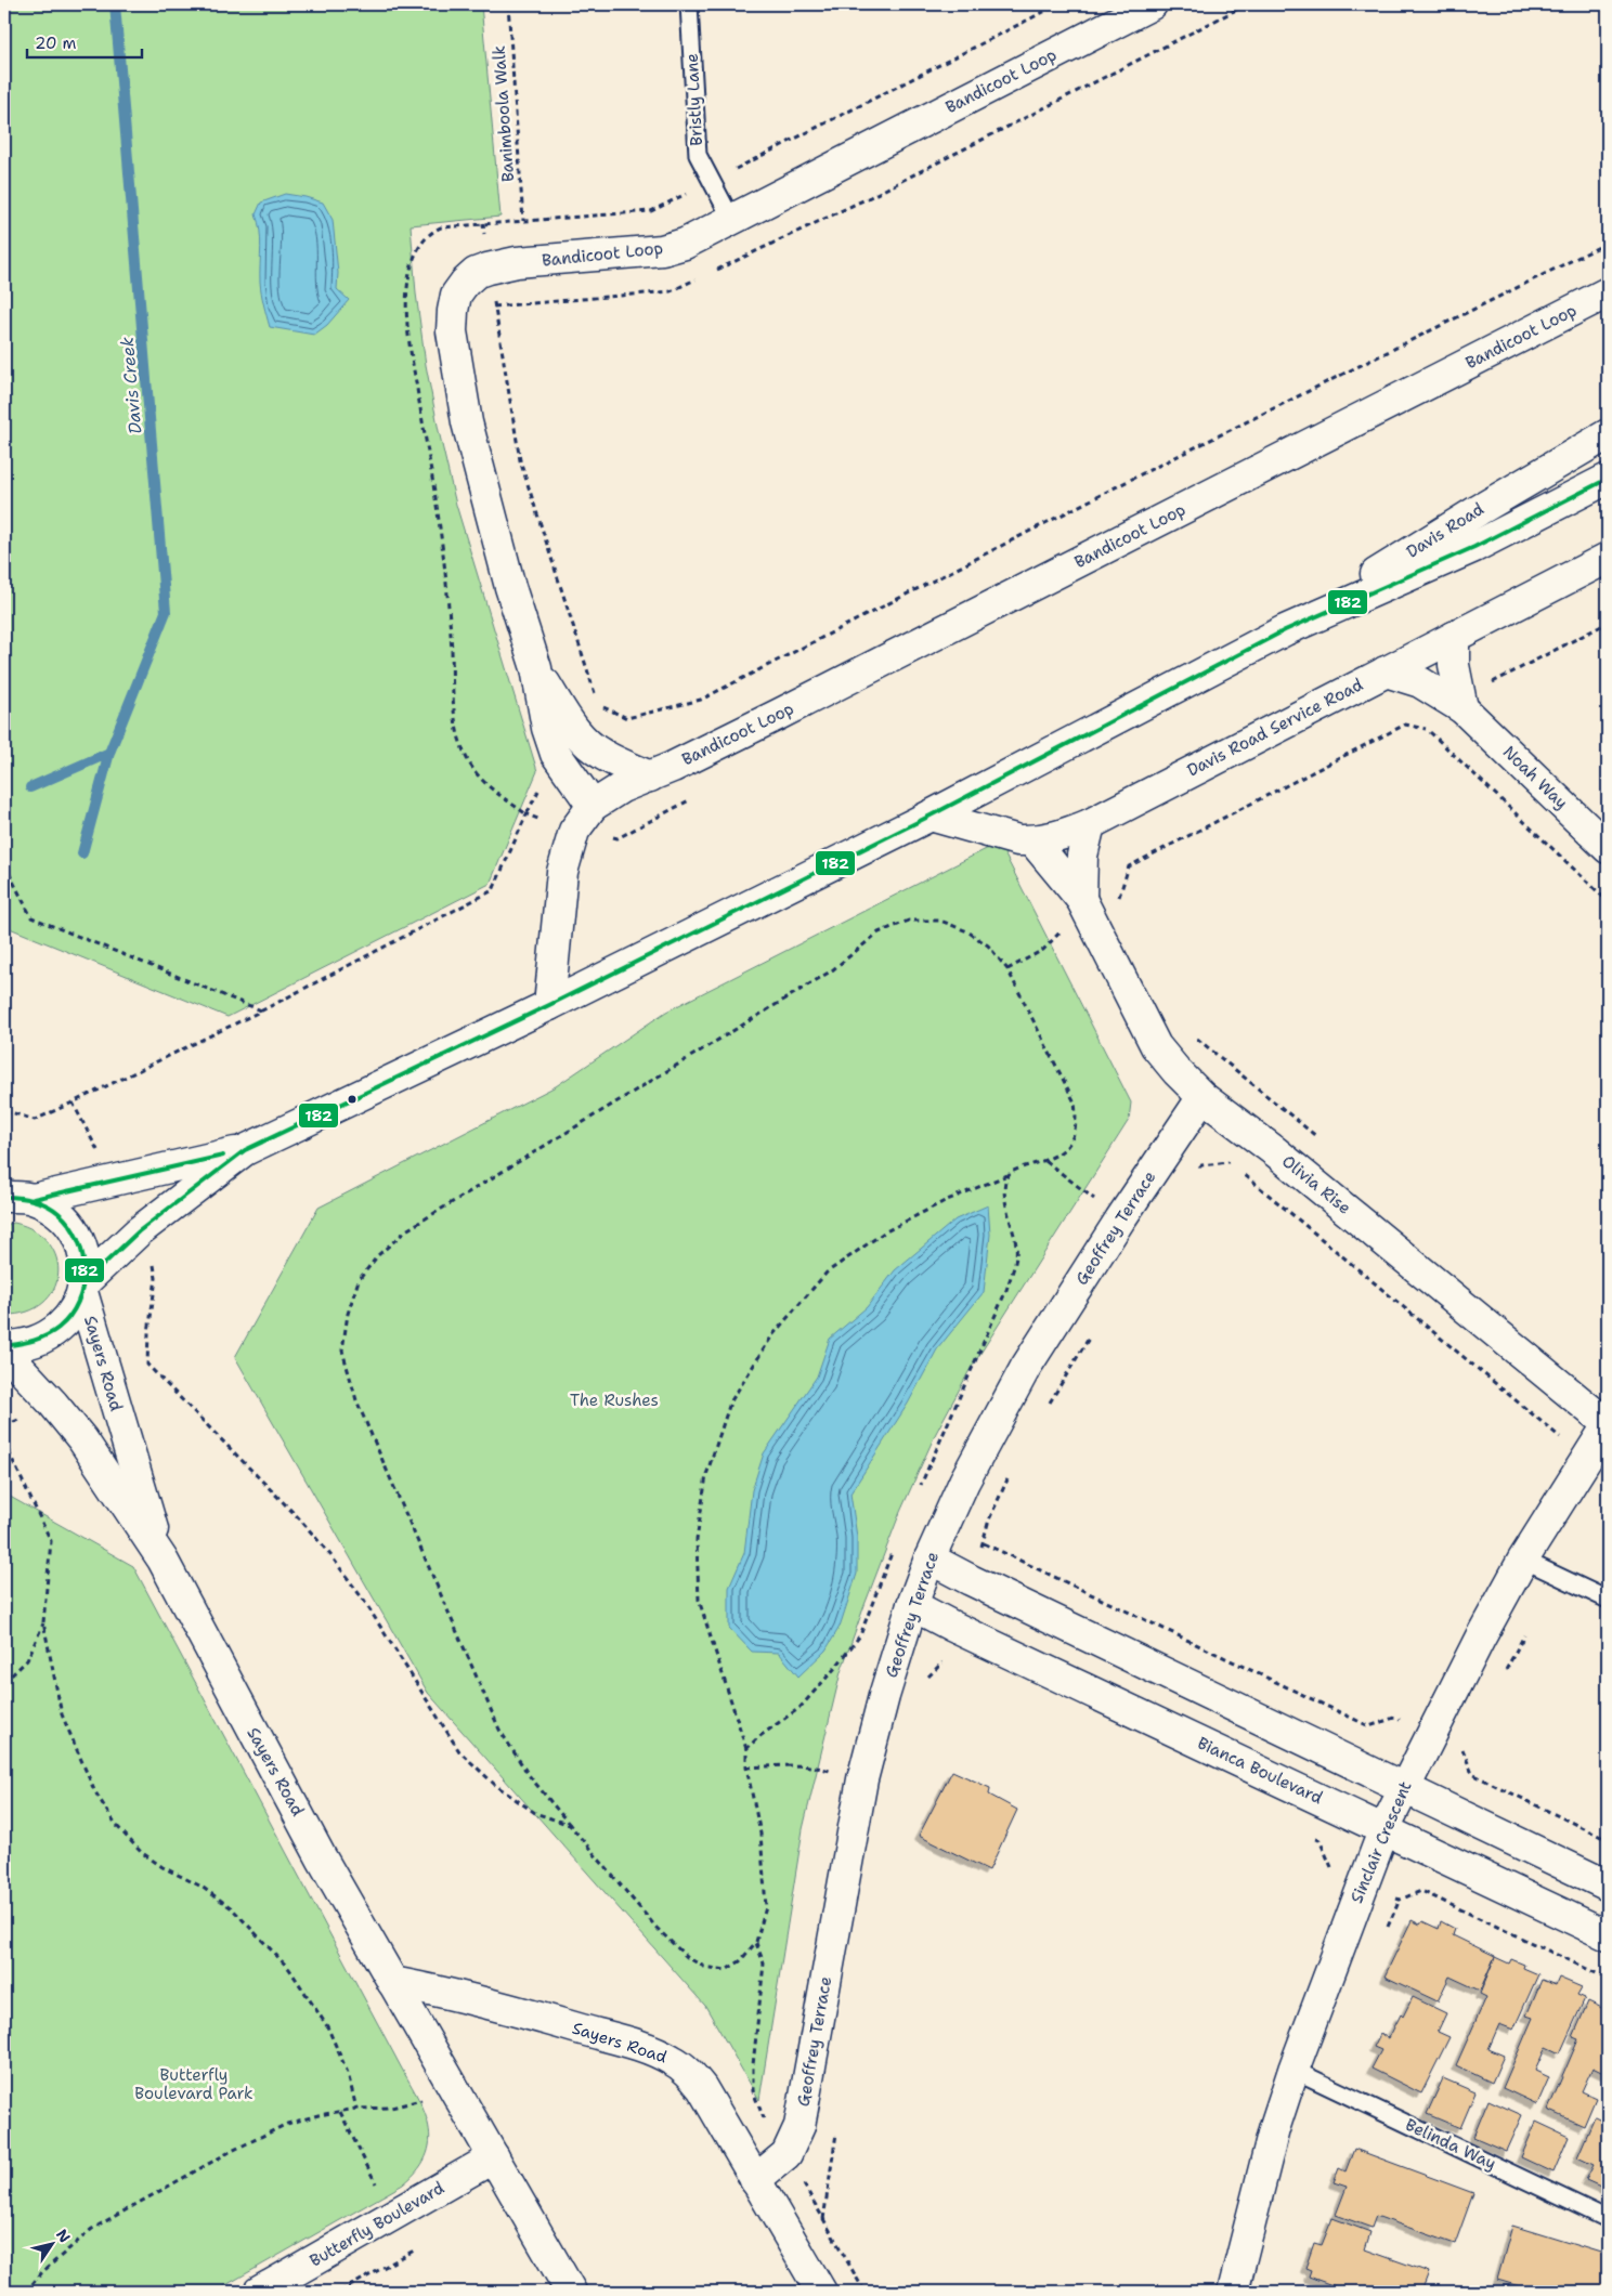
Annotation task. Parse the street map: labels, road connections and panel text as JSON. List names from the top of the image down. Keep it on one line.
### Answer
{"streets":{"street":["Bandicoot Loop","Davis Road","Davis Road Service Road","Noah Way","Olivia Rise","Geoffrey Terrace","Sayers Road","Bianca Boulevard","Sinclair Crescent","Butterfly Boulevard"],"lane":["Bristly Lane","Belinda Way"],"path":["Banimboola Walk"]},"crossings":[["Bandicoot Loop","Bristly Lane"],["Bandicoot Loop","Davis Road"],["Davis Road","Davis Road Service Road"],["Davis Road","Sayers Road"],["Davis Road Service Road","Noah Way"],["Davis Road Service Road","Olivia Rise"],["Olivia Rise","Geoffrey Terrace"],["Olivia Rise","Sinclair Crescent"],["Geoffrey Terrace","Sayers Road"],["Geoffrey Terrace","Bianca Boulevard"],["Sayers Road","Butterfly Boulevard"],["Bianca Boulevard","Sinclair Crescent"],["Sinclair Crescent","Belinda Way"]],"water":["Davis Creek"],"parks":["The Rushes","Butterfly Boulevard Park"],"lines":["transit line 182"],"scale_bar":"20 m","north":"top right"}
